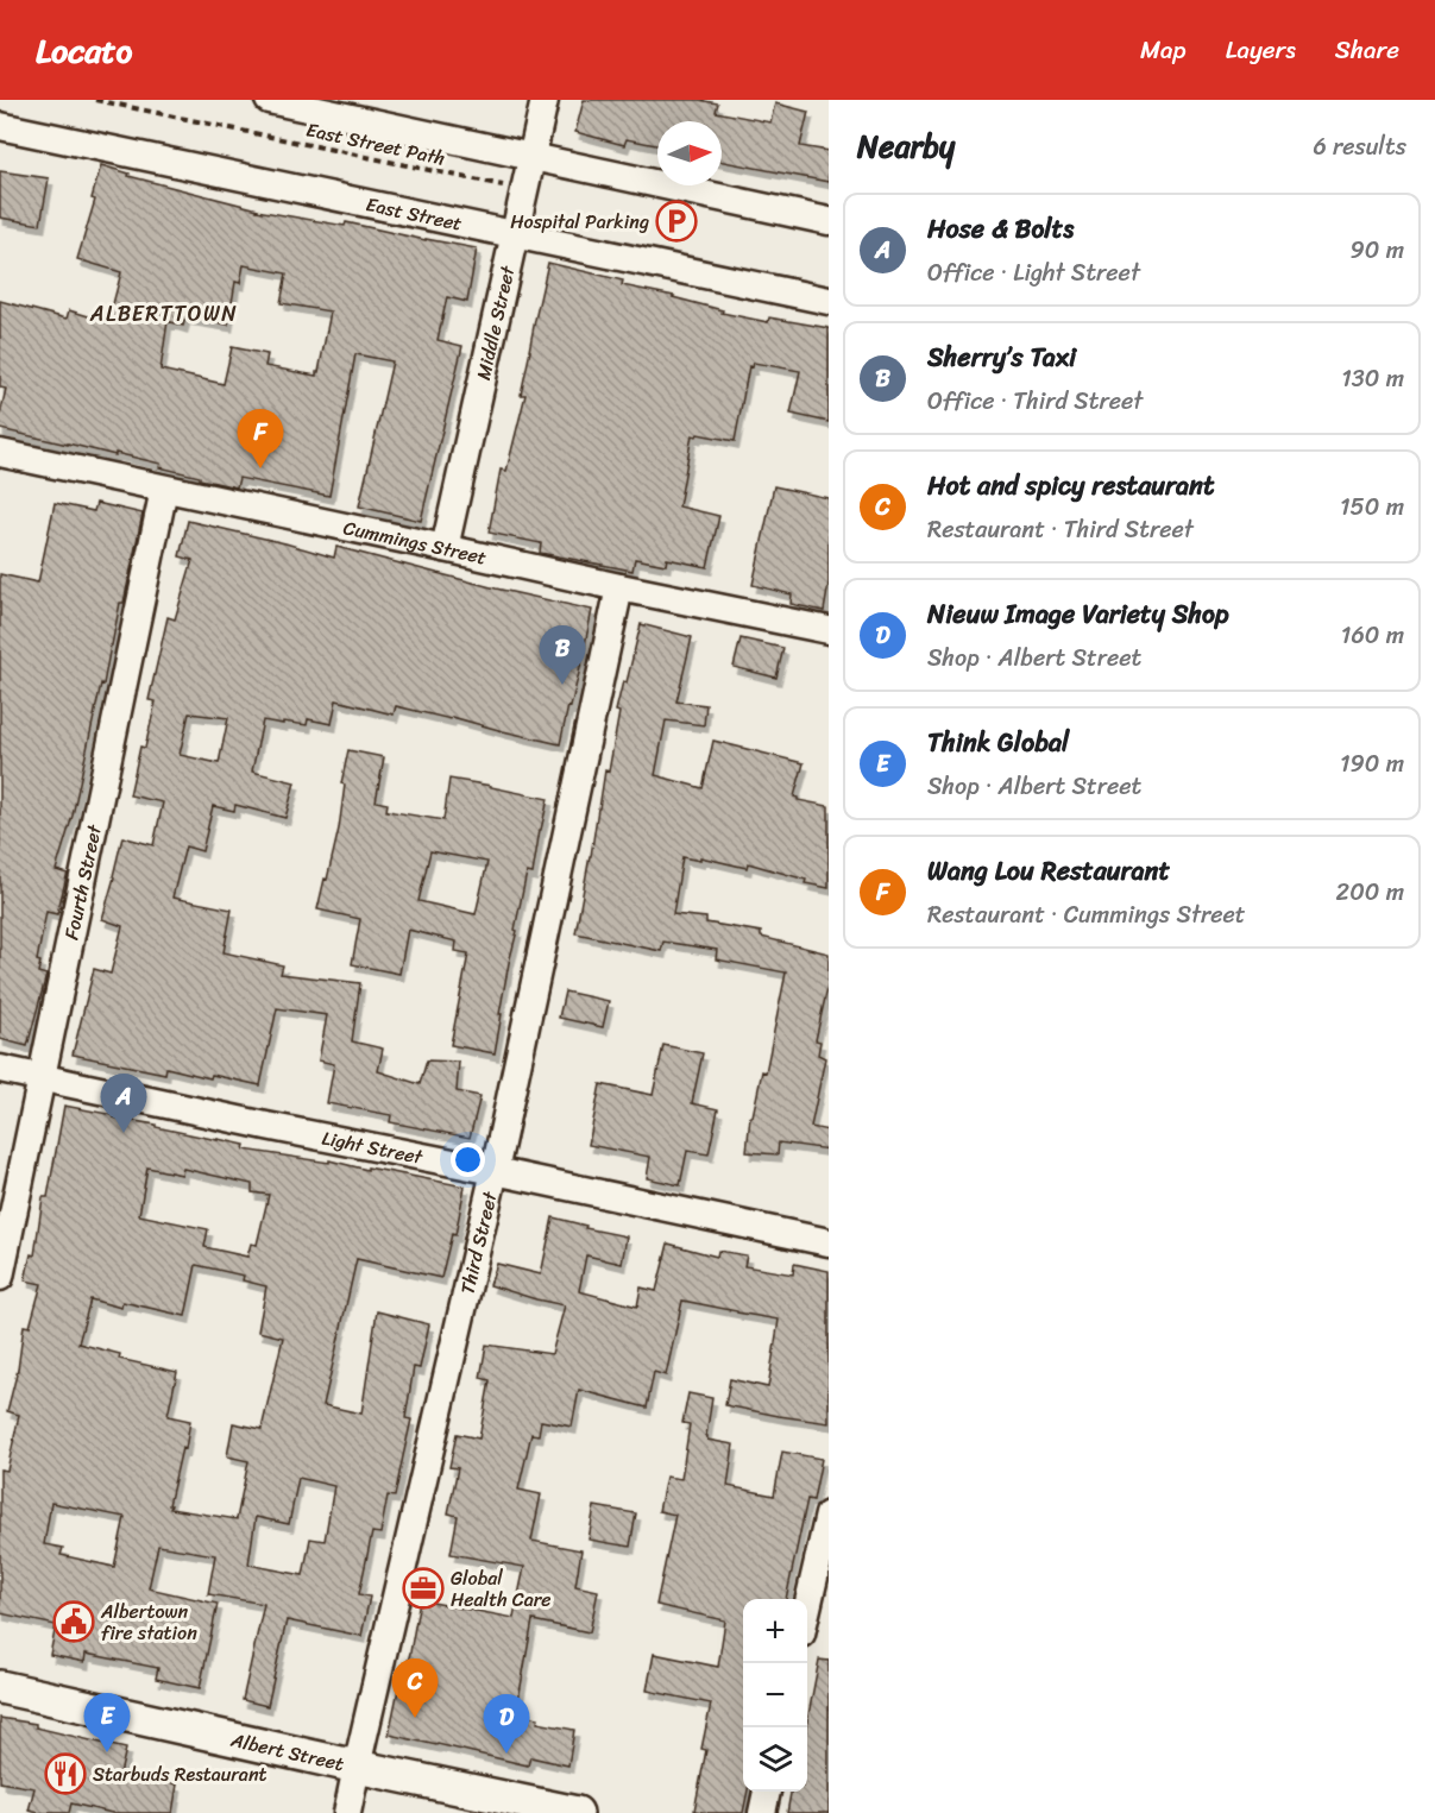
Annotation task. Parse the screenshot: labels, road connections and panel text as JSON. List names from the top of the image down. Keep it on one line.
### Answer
{"streets":{"street":["East Street","Middle Street","Cummings Street","Fourth Street","Light Street","Third Street","Albert Street"],"path":["East Street Path"]},"crossings":[["East Street Path","Middle Street"],["East Street","Middle Street"],["Middle Street","Cummings Street"],["Cummings Street","Fourth Street"],["Cummings Street","Third Street"],["Fourth Street","Light Street"],["Light Street","Third Street"],["Third Street","Albert Street"]],"districts":["ALBERTTOWN"],"places":{"parking":["Hospital Parking"],"office":["Global Health Care"],"public building":["Albertown fire station"],"restaurant":["Starbuds Restaurant"]},"north":"right","page":{"header":"Locato","nav":["Map","Layers","Share"],"heading":["Nearby","6 results"],"list":[{"mark":"A","name":"Hose & Bolts","note":"Office · Light Street","value":"90 m"},{"mark":"B","name":"Sherry’s Taxi","note":"Office · Third Street","value":"130 m"},{"mark":"C","name":"Hot and spicy restaurant","note":"Restaurant · Third Street","value":"150 m"},{"mark":"D","name":"Nieuw Image Variety Shop","note":"Shop · Albert Street","value":"160 m"},{"mark":"E","name":"Think Global","note":"Shop · Albert Street","value":"190 m"},{"mark":"F","name":"Wang Lou Restaurant","note":"Restaurant · Cummings Street","value":"200 m"}],"pins":["F","B","A","C","E","D"],"map_buttons":["+","−"]}}
